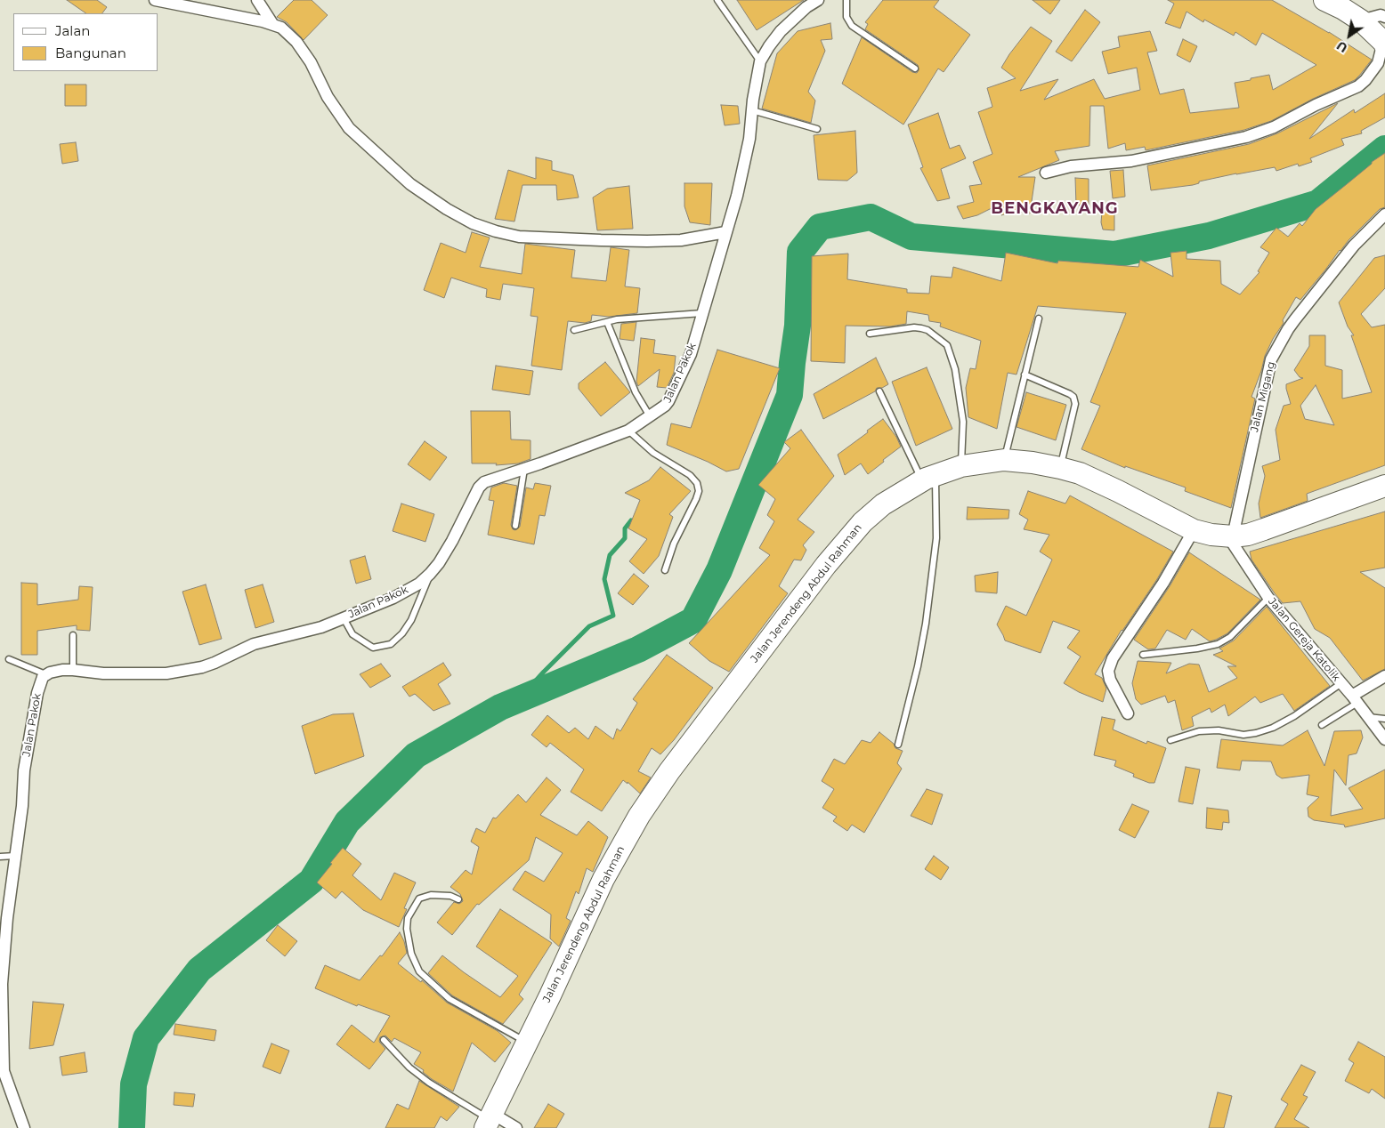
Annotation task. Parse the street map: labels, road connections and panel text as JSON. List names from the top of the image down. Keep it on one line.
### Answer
{"streets":{"highway":["Jalan Jerendeng Abdul Rahman"],"street":["Jalan Pakok","Jalan Migang","Jalan Gereja Katolik"]},"crossings":[["Jalan Migang","Jalan Jerendeng Abdul Rahman"],["Jalan Migang","Jalan Gereja Katolik"],["Jalan Jerendeng Abdul Rahman","Jalan Gereja Katolik"]],"districts":["BENGKAYANG"],"legend":["Jalan","Bangunan"],"north":"bottom left"}
